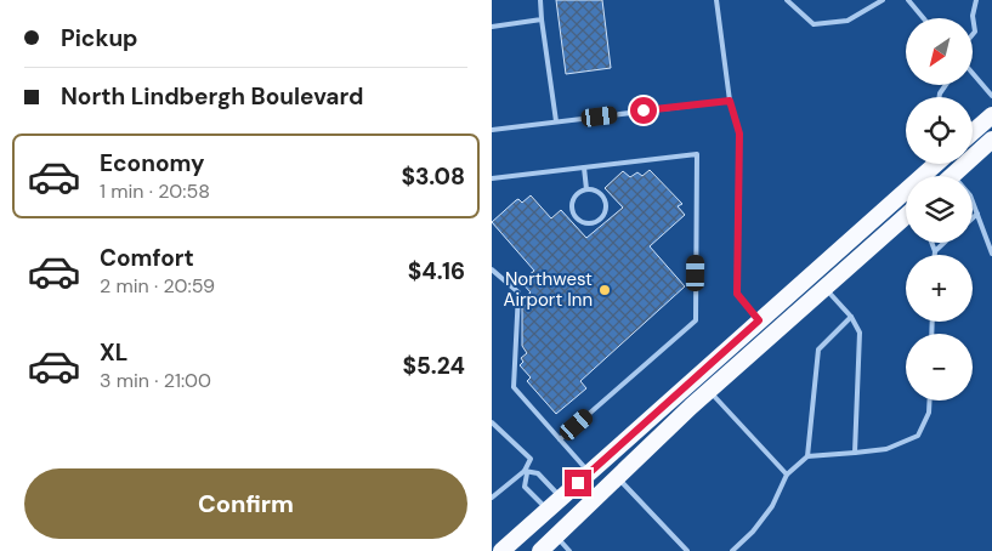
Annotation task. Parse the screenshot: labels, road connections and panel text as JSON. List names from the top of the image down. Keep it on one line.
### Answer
{"places":["Northwest Airport Inn"],"north":"bottom left","page":{"banner":["Pickup","North Lindbergh Boulevard"],"map_buttons":["+","−"],"list":[{"name":"Economy","note":"1 min · 20:58","value":"$3.08"},{"name":"Comfort","note":"2 min · 20:59","value":"$4.16"},{"name":"XL","note":"3 min · 21:00","value":"$5.24"}],"buttons":"Confirm"}}
